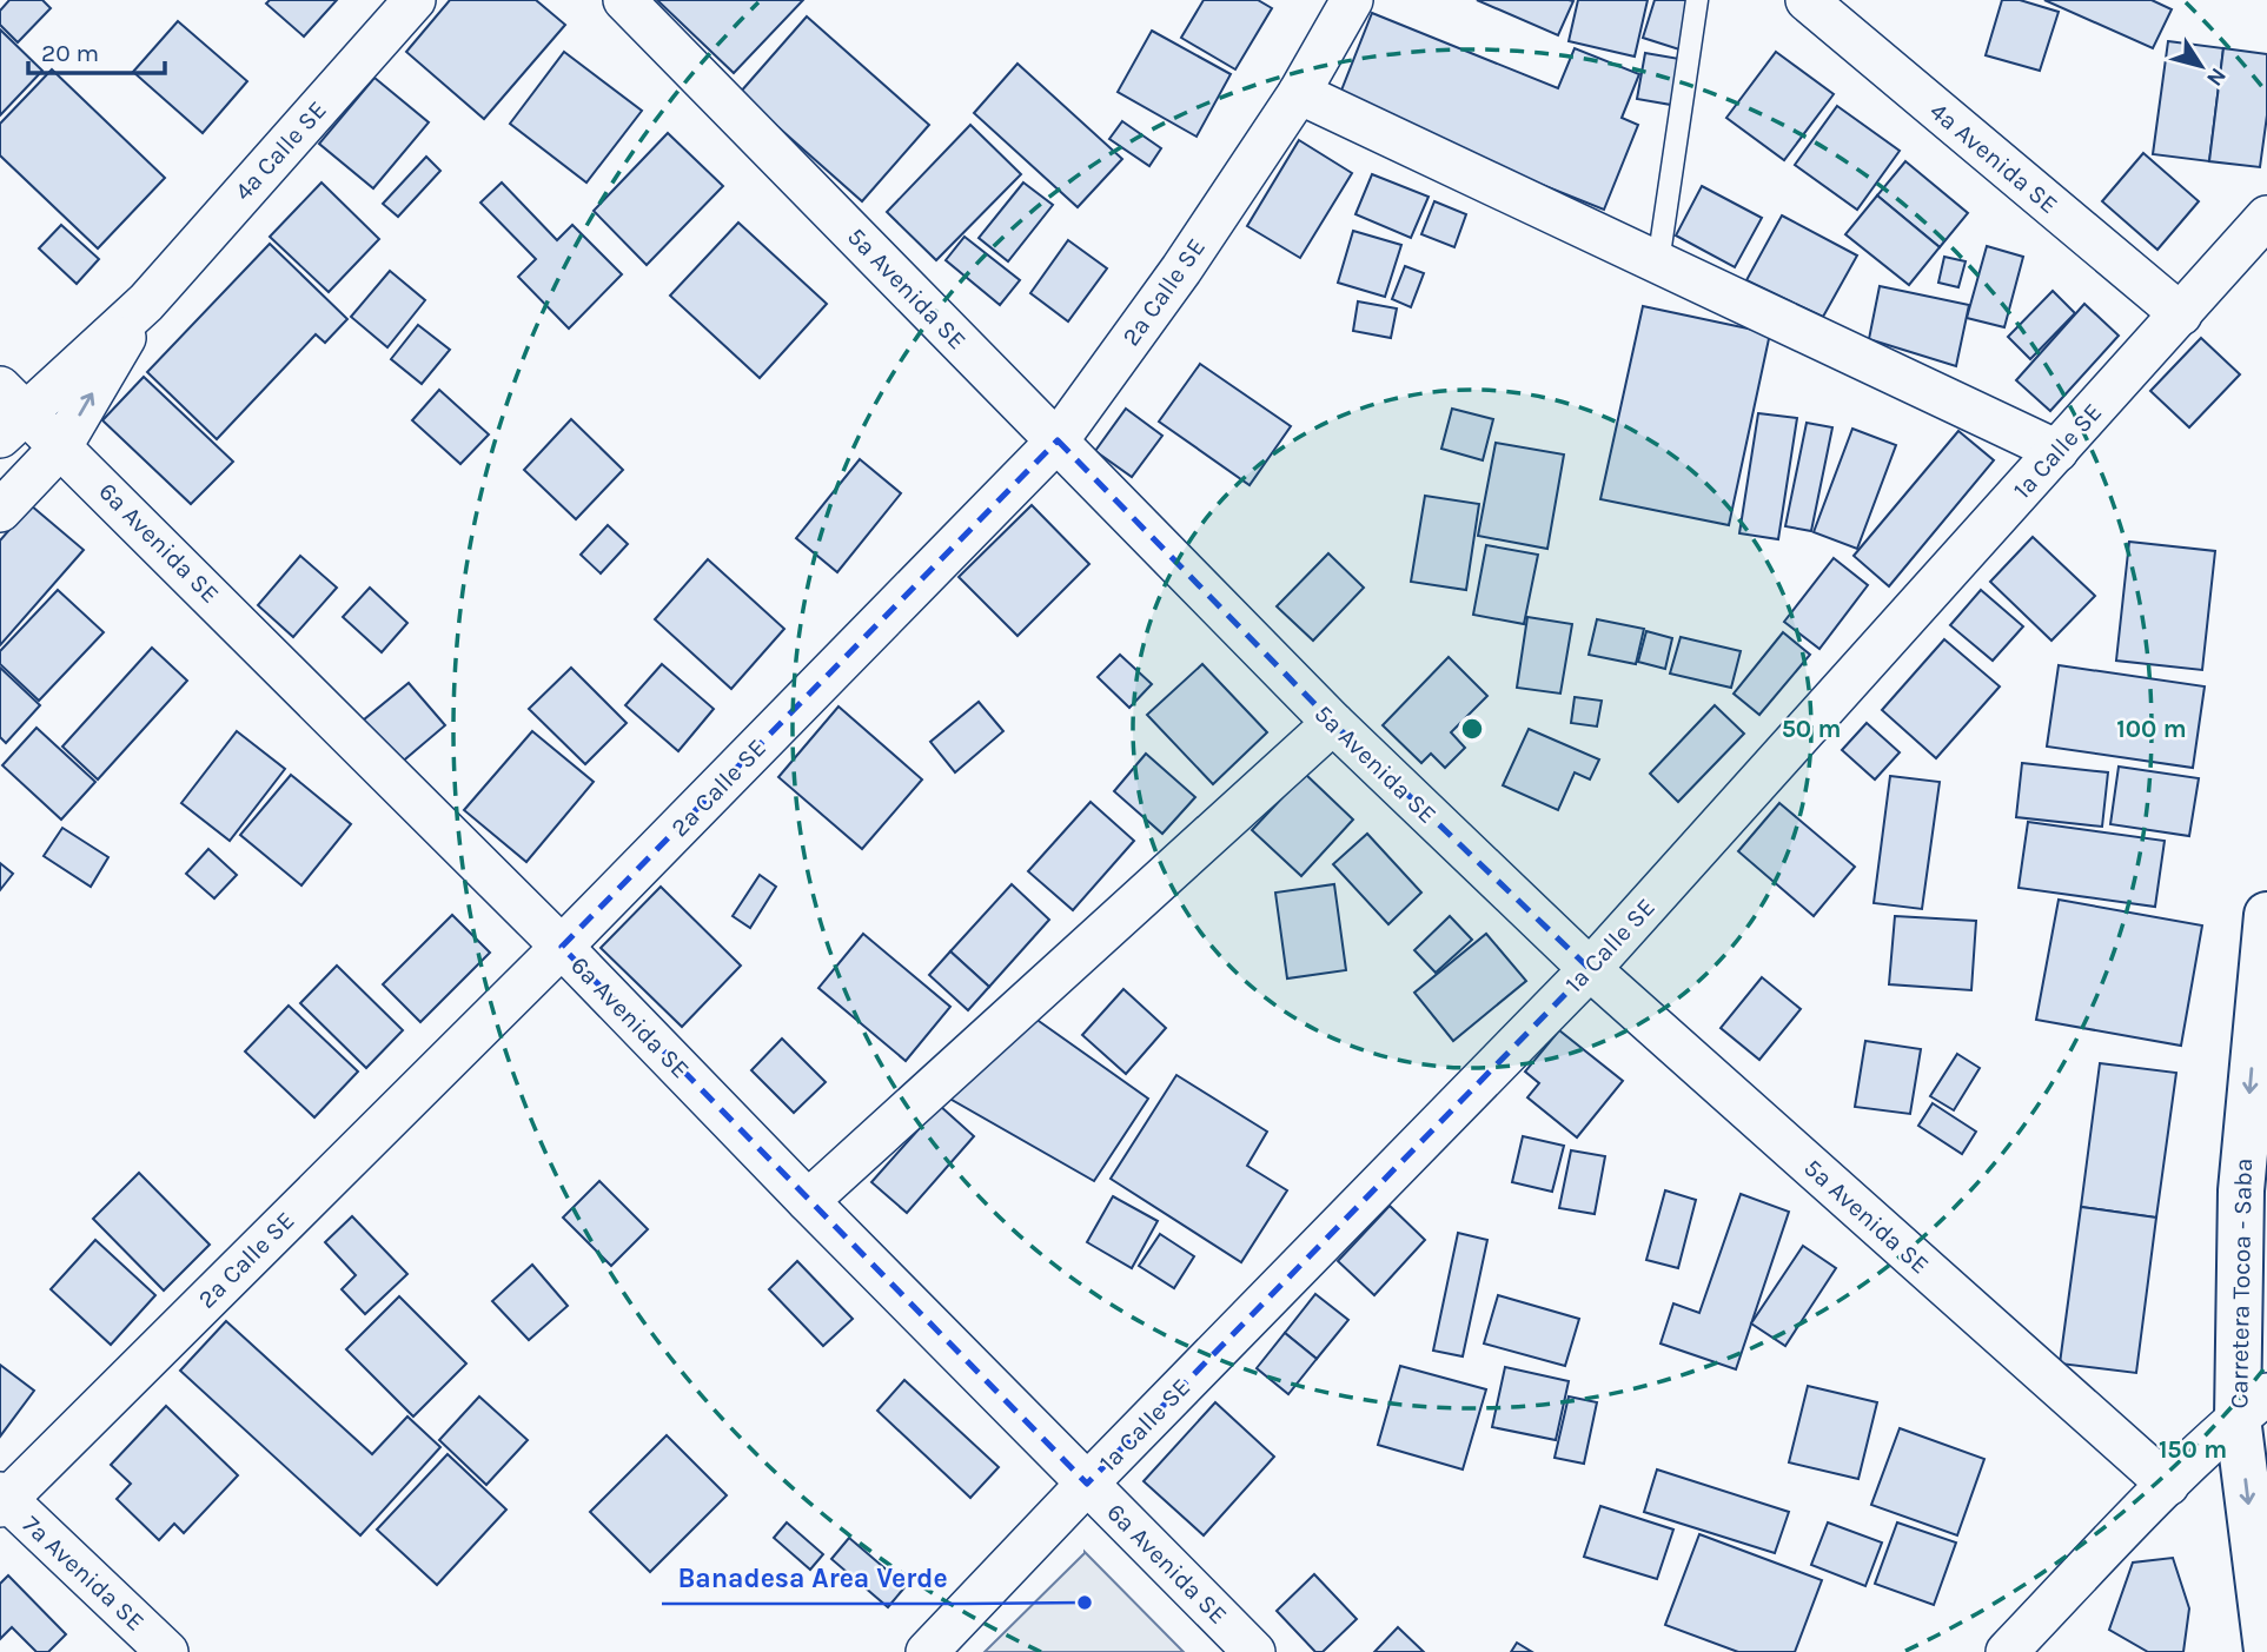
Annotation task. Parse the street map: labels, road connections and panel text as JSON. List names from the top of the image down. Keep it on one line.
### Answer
{"streets":{"main road":["Carretera Tocoa - Saba"],"street":["4a Calle SE","4a Avenida SE","5a Avenida SE","2a Calle SE","1a Calle SE","6a Avenida SE","7a Avenida SE"]},"crossings":[["4a Calle SE","6a Avenida SE"],["4a Avenida SE","1a Calle SE"],["5a Avenida SE","2a Calle SE"],["5a Avenida SE","1a Calle SE"],["2a Calle SE","6a Avenida SE"],["2a Calle SE","7a Avenida SE"],["1a Calle SE","6a Avenida SE"]],"one_way":["Carretera Tocoa - Saba"],"places":["Banadesa Area Verde"],"scale_bar":"20 m","north":"bottom right","rings":["50 m","100 m","150 m"]}
